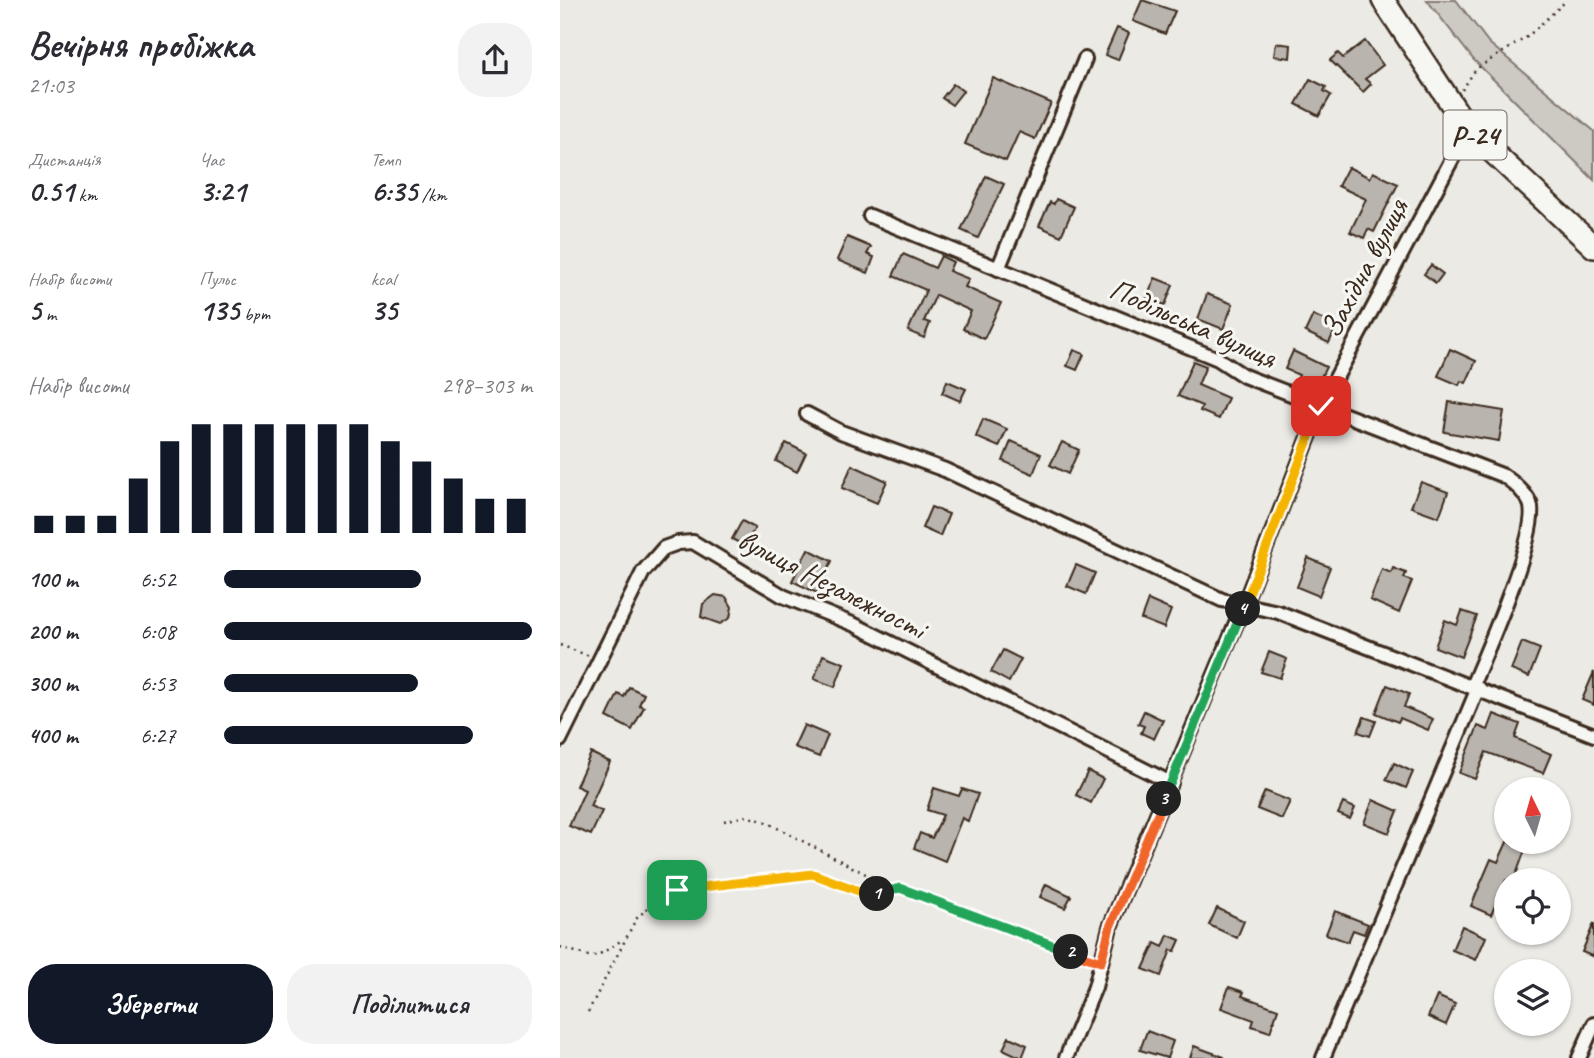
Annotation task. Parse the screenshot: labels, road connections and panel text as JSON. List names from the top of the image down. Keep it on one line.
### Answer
{"streets":{"main road":["Р-24"],"street":["Західна вулиця","Подільська вулиця","вулиця Незалежності"]},"crossings":[["Р-24","Західна вулиця"],["Західна вулиця","Подільська вулиця"],["Західна вулиця","вулиця Незалежності"]],"north":"top","page":{"heading":["Вечірня пробіжка","21:03"],"stats":[["Дистанція","0.51 km"],["Час","3:21"],["Темп","6:35 /km"],["Набір висоти","5 m"],["Пульс","135 bpm"],["kcal","35"]],"chart":["Набір висоти","298–303 m"],"list":[{"name":"100 m","note":"6:52"},{"name":"200 m","note":"6:08"},{"name":"300 m","note":"6:53"},{"name":"400 m","note":"6:27"}],"pins":["4","3","1","2"],"buttons":["Зберегти","Поділитися"]}}
